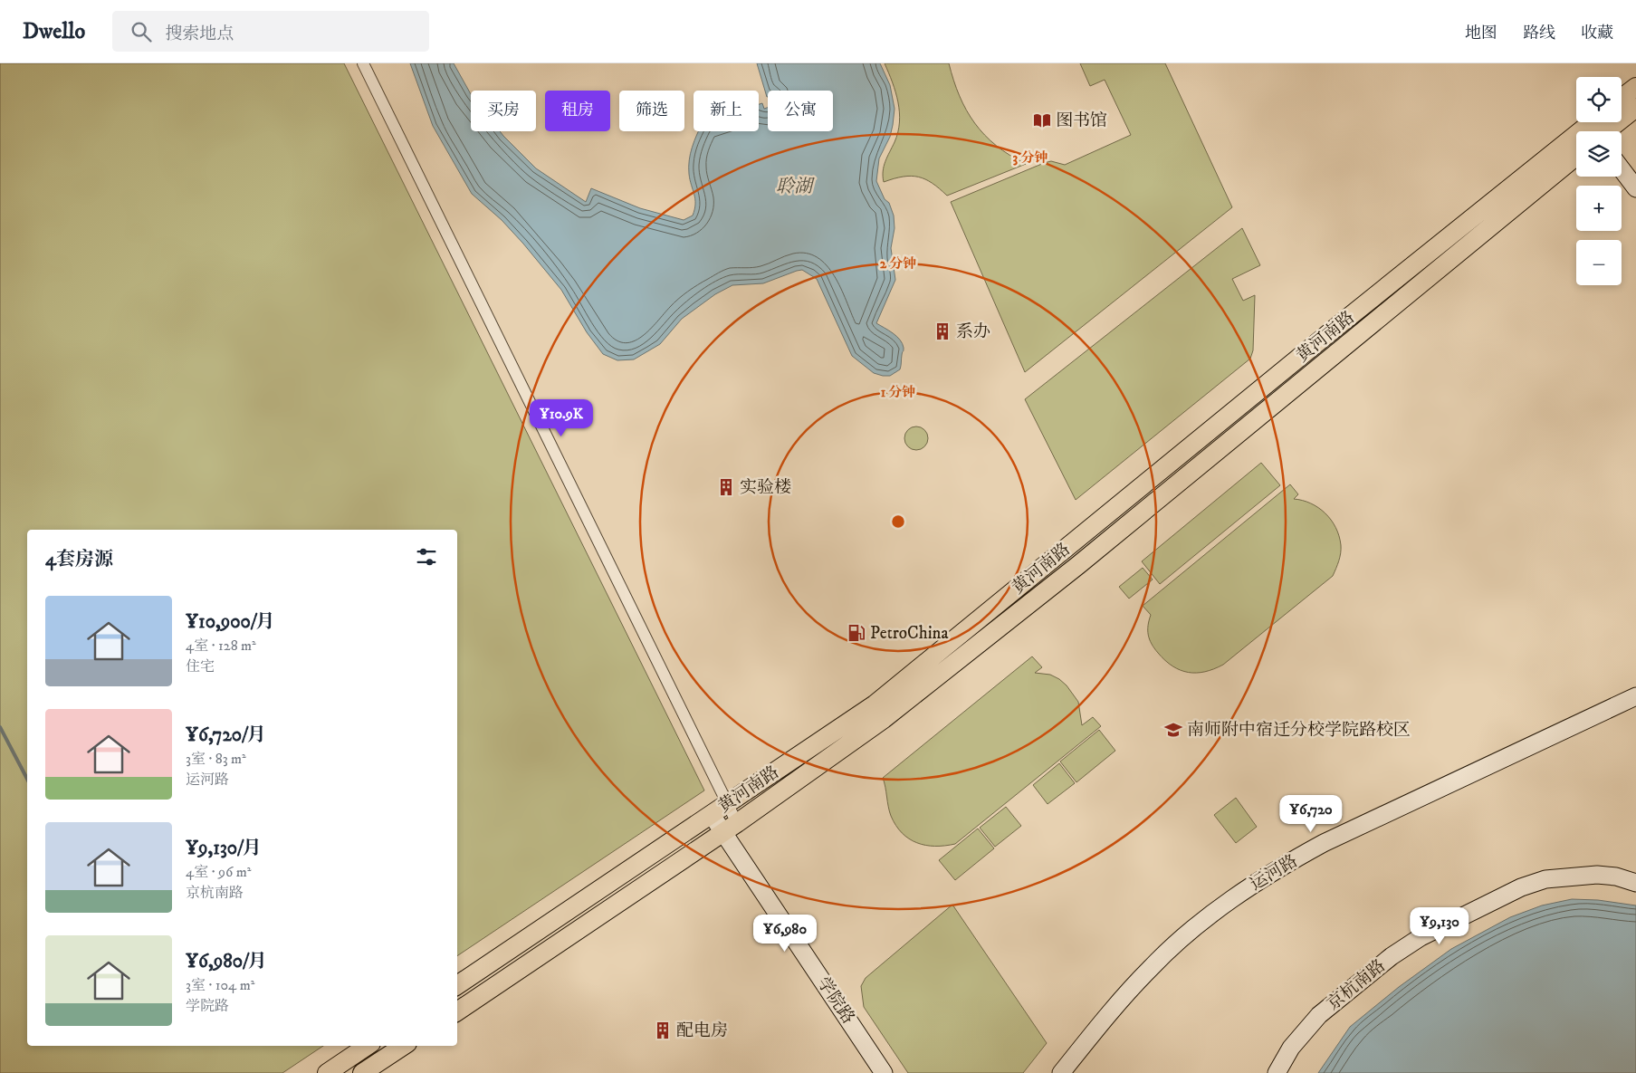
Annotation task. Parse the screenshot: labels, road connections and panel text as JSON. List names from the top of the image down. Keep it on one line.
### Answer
{"streets":{"main road":["黄河南路"],"street":["运河路","京杭南路","学院路"]},"crossings":[["黄河南路","学院路"]],"water":["聆湖"],"places":{"library":["图书馆"],"building":["系办","实验楼","配电房"],"fuel station":["PetroChina"],"school or university":["南师附中宿迁分校学院路校区"]},"page":{"header":"Dwello","search":"搜索地点","nav":["地图","路线","收藏"],"map_buttons":["+","−"],"chip":["买房","租房","筛选","新上","公寓"],"price":["¥10.9K","¥6,720","¥9,130","¥6,980"],"heading":"4套房源","list":[{"name":"¥10,900/月","note":"4室 · 128 m² · 住宅"},{"name":"¥6,720/月","note":"3室 · 83 m² · 运河路"},{"name":"¥9,130/月","note":"4室 · 96 m² · 京杭南路"},{"name":"¥6,980/月","note":"3室 · 104 m² · 学院路"}]},"rings":["3 分钟","2 分钟","1 分钟"]}
